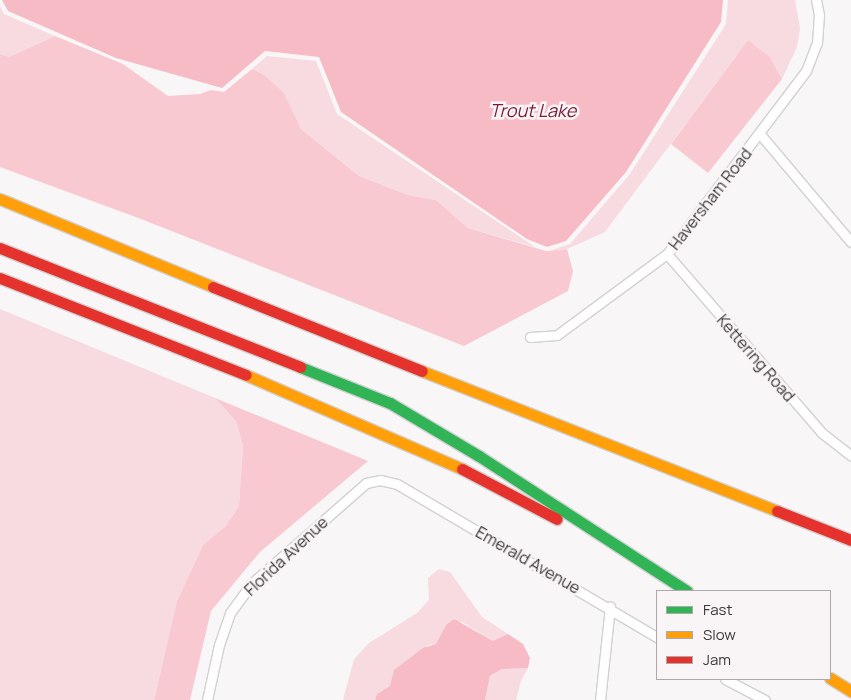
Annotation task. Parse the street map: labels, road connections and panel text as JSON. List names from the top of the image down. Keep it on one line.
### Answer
{"streets":{"street":["Haversham Road","Kettering Road","Florida Avenue","Emerald Avenue"]},"crossings":[["Haversham Road","Kettering Road"],["Florida Avenue","Emerald Avenue"]],"water":["Trout Lake"],"legend":["Fast","Slow","Jam"]}
